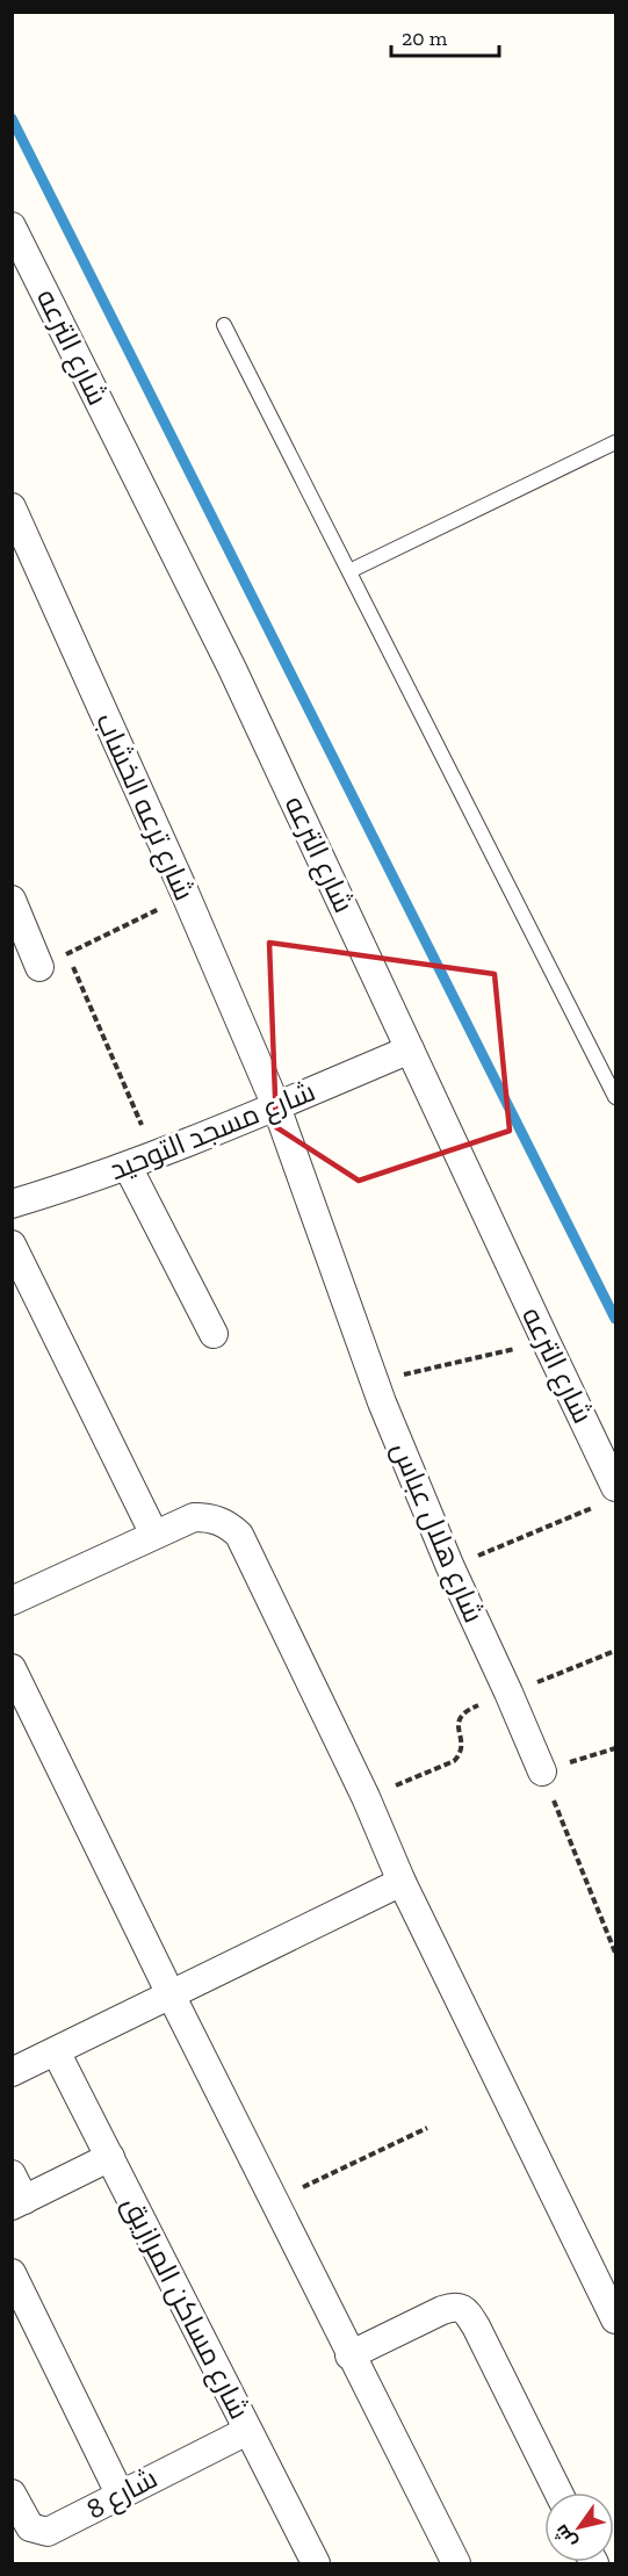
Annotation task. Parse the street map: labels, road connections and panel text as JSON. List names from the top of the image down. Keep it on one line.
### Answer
{"streets":{"street":["شارع الترعه","شارع ترعه الخشاب","شارع مسجد التوحيد","شارع هلال عباس","شارع مساكن المرازيق","شارع 8"]},"crossings":[["شارع الترعه","شارع مسجد التوحيد"],["شارع ترعه الخشاب","شارع مسجد التوحيد"],["شارع ترعه الخشاب","شارع هلال عباس"],["شارع مسجد التوحيد","شارع هلال عباس"],["شارع مساكن المرازيق","شارع 8"]],"scale_bar":"20 m","north":"bottom left"}
